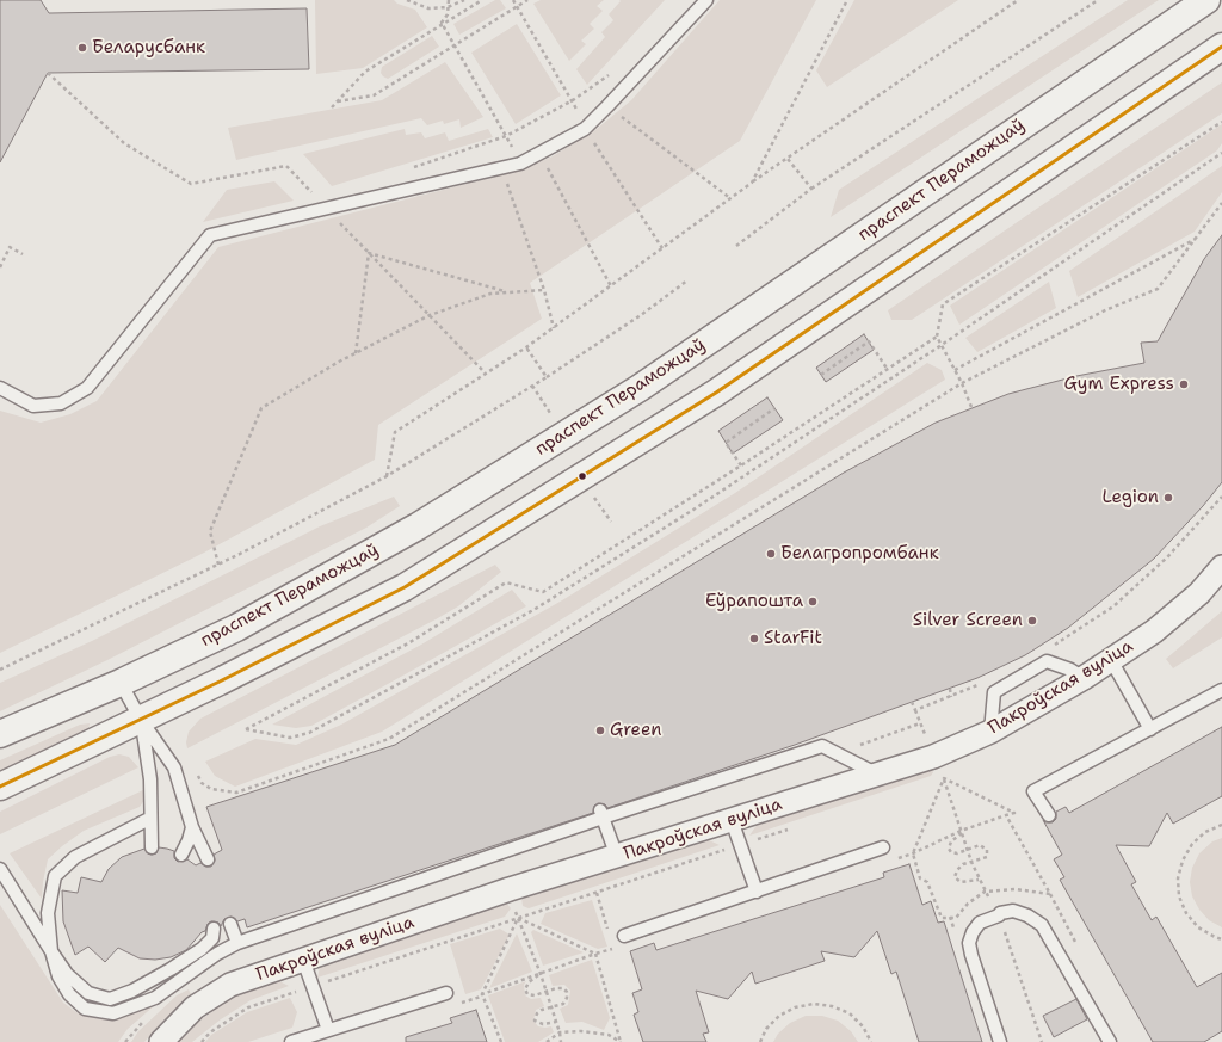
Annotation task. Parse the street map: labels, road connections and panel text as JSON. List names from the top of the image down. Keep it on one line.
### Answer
{"streets":{"main road":["праспект Пераможцаў"],"street":["Пакроўская вуліца"]},"places":["Беларусбанк","Gym Express","Legion","Белагропромбанк","Еўрапошта","Silver Screen","StarFit","Green"]}
